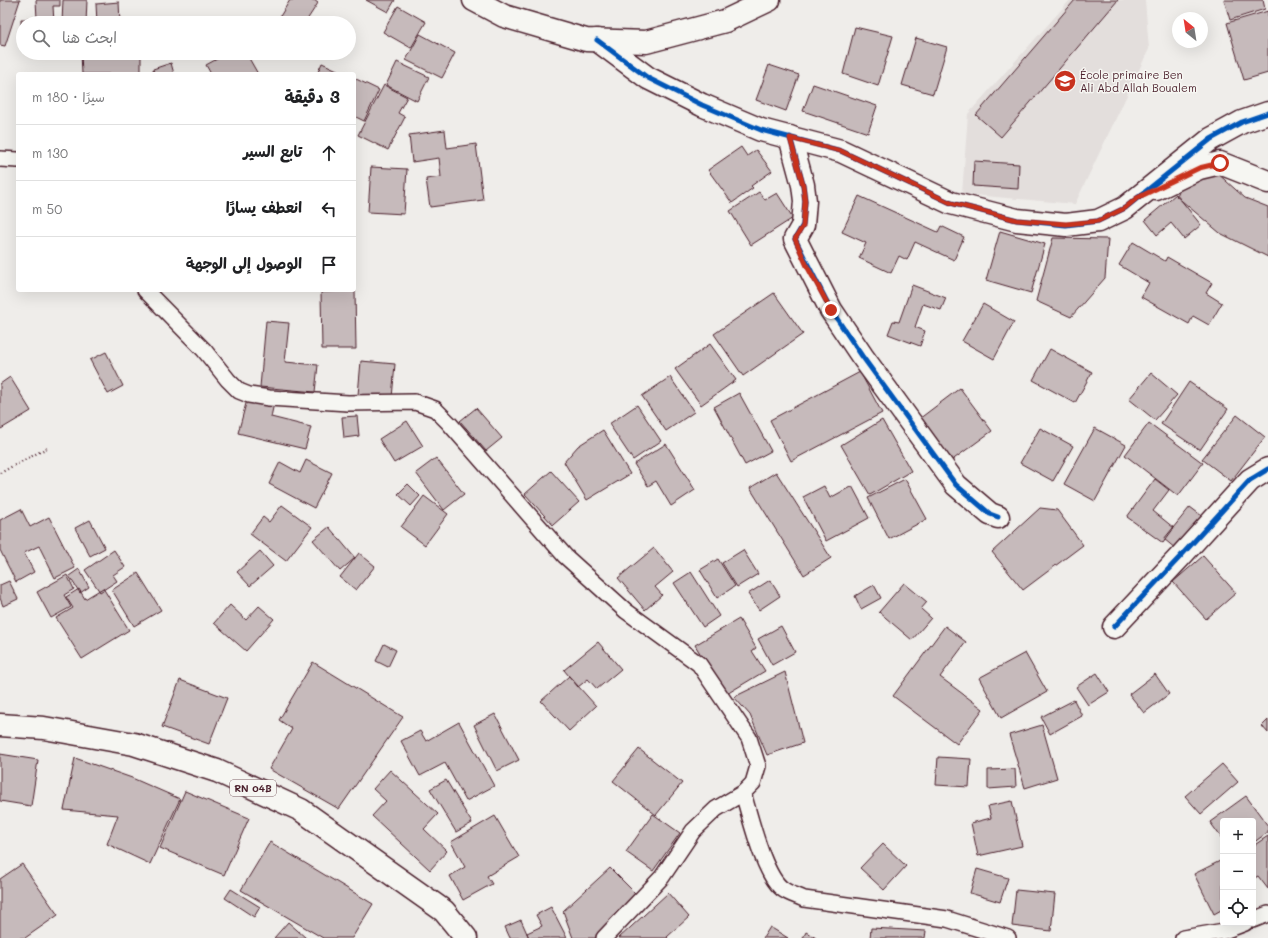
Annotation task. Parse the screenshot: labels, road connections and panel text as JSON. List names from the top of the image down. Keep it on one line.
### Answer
{"streets":{"street":["RN 04B"]},"places":{"school or university":["École primaire Ben Ali Abd Allah Boualem"]},"north":"top left","page":{"search":"ابحث هنا","heading":["3 دقيقة","سيرًا · 180 m"],"list":[["تابع السير","130 m"],["انعطف يسارًا","50 m"],"الوصول إلى الوجهة"],"map_buttons":["+","−"]}}
